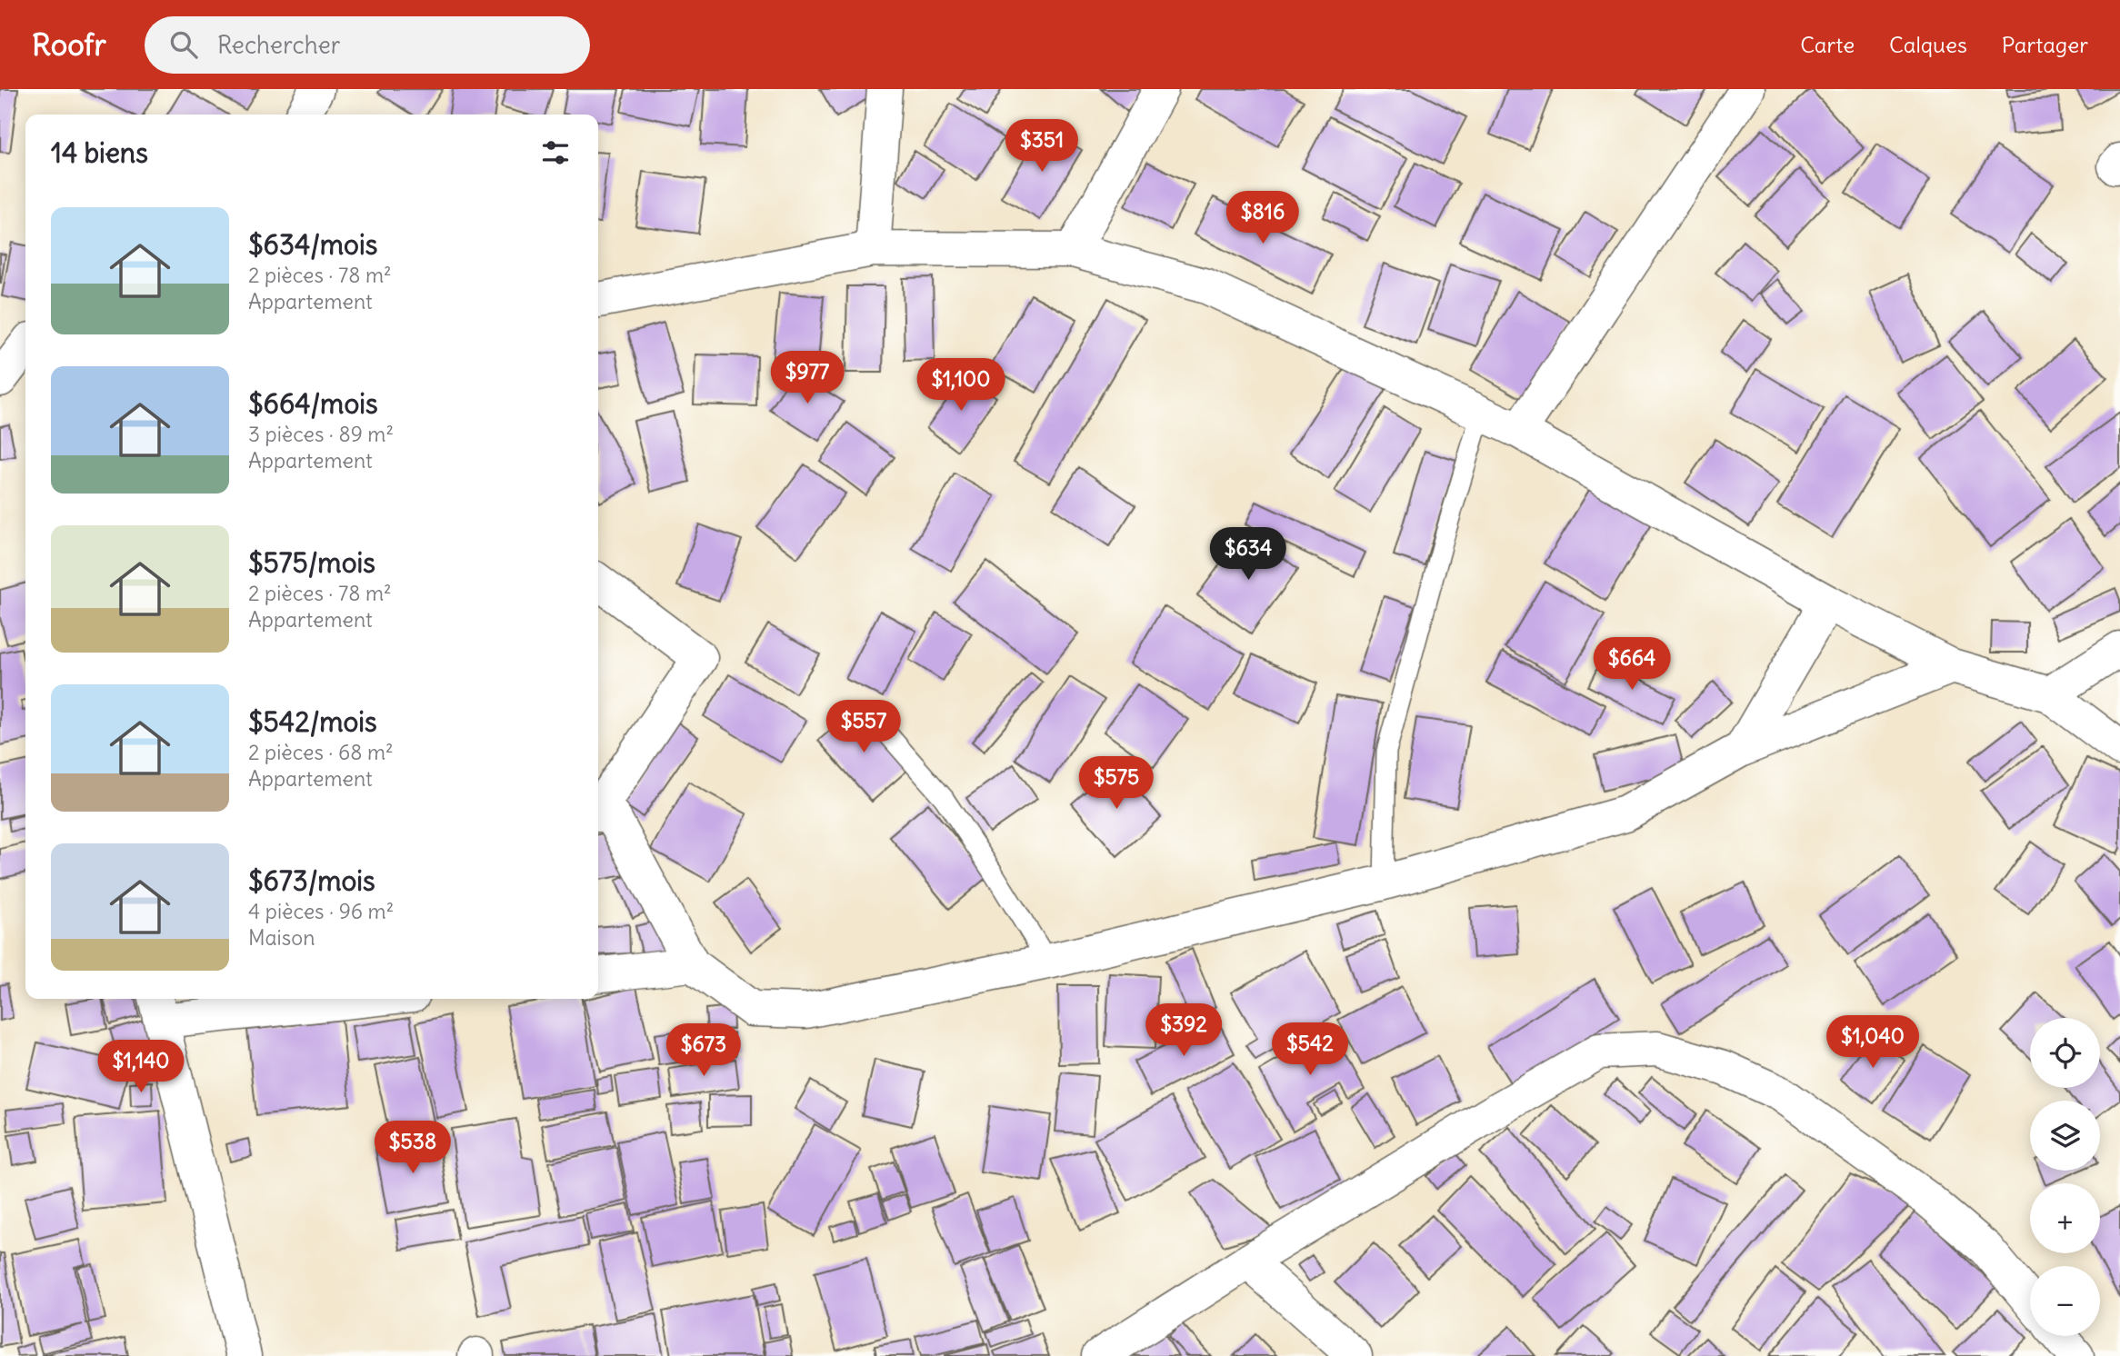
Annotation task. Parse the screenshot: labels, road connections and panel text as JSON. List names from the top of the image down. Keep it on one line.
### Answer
{"page":{"header":"Roofr","search":"Rechercher","nav":["Carte","Calques","Partager"],"heading":"14 biens","price":["$351","$816","$977","$1,100","$634","$664","$557","$575","$392","$1,040","$542","$673","$1,140","$538"],"list":[{"name":"$634/mois","note":"2 pièces · 78 m² · Appartement"},{"name":"$664/mois","note":"3 pièces · 89 m² · Appartement"},{"name":"$575/mois","note":"2 pièces · 78 m² · Appartement"},{"name":"$542/mois","note":"2 pièces · 68 m² · Appartement"},{"name":"$673/mois","note":"4 pièces · 96 m² · Maison"}],"map_buttons":["+","−"]}}
